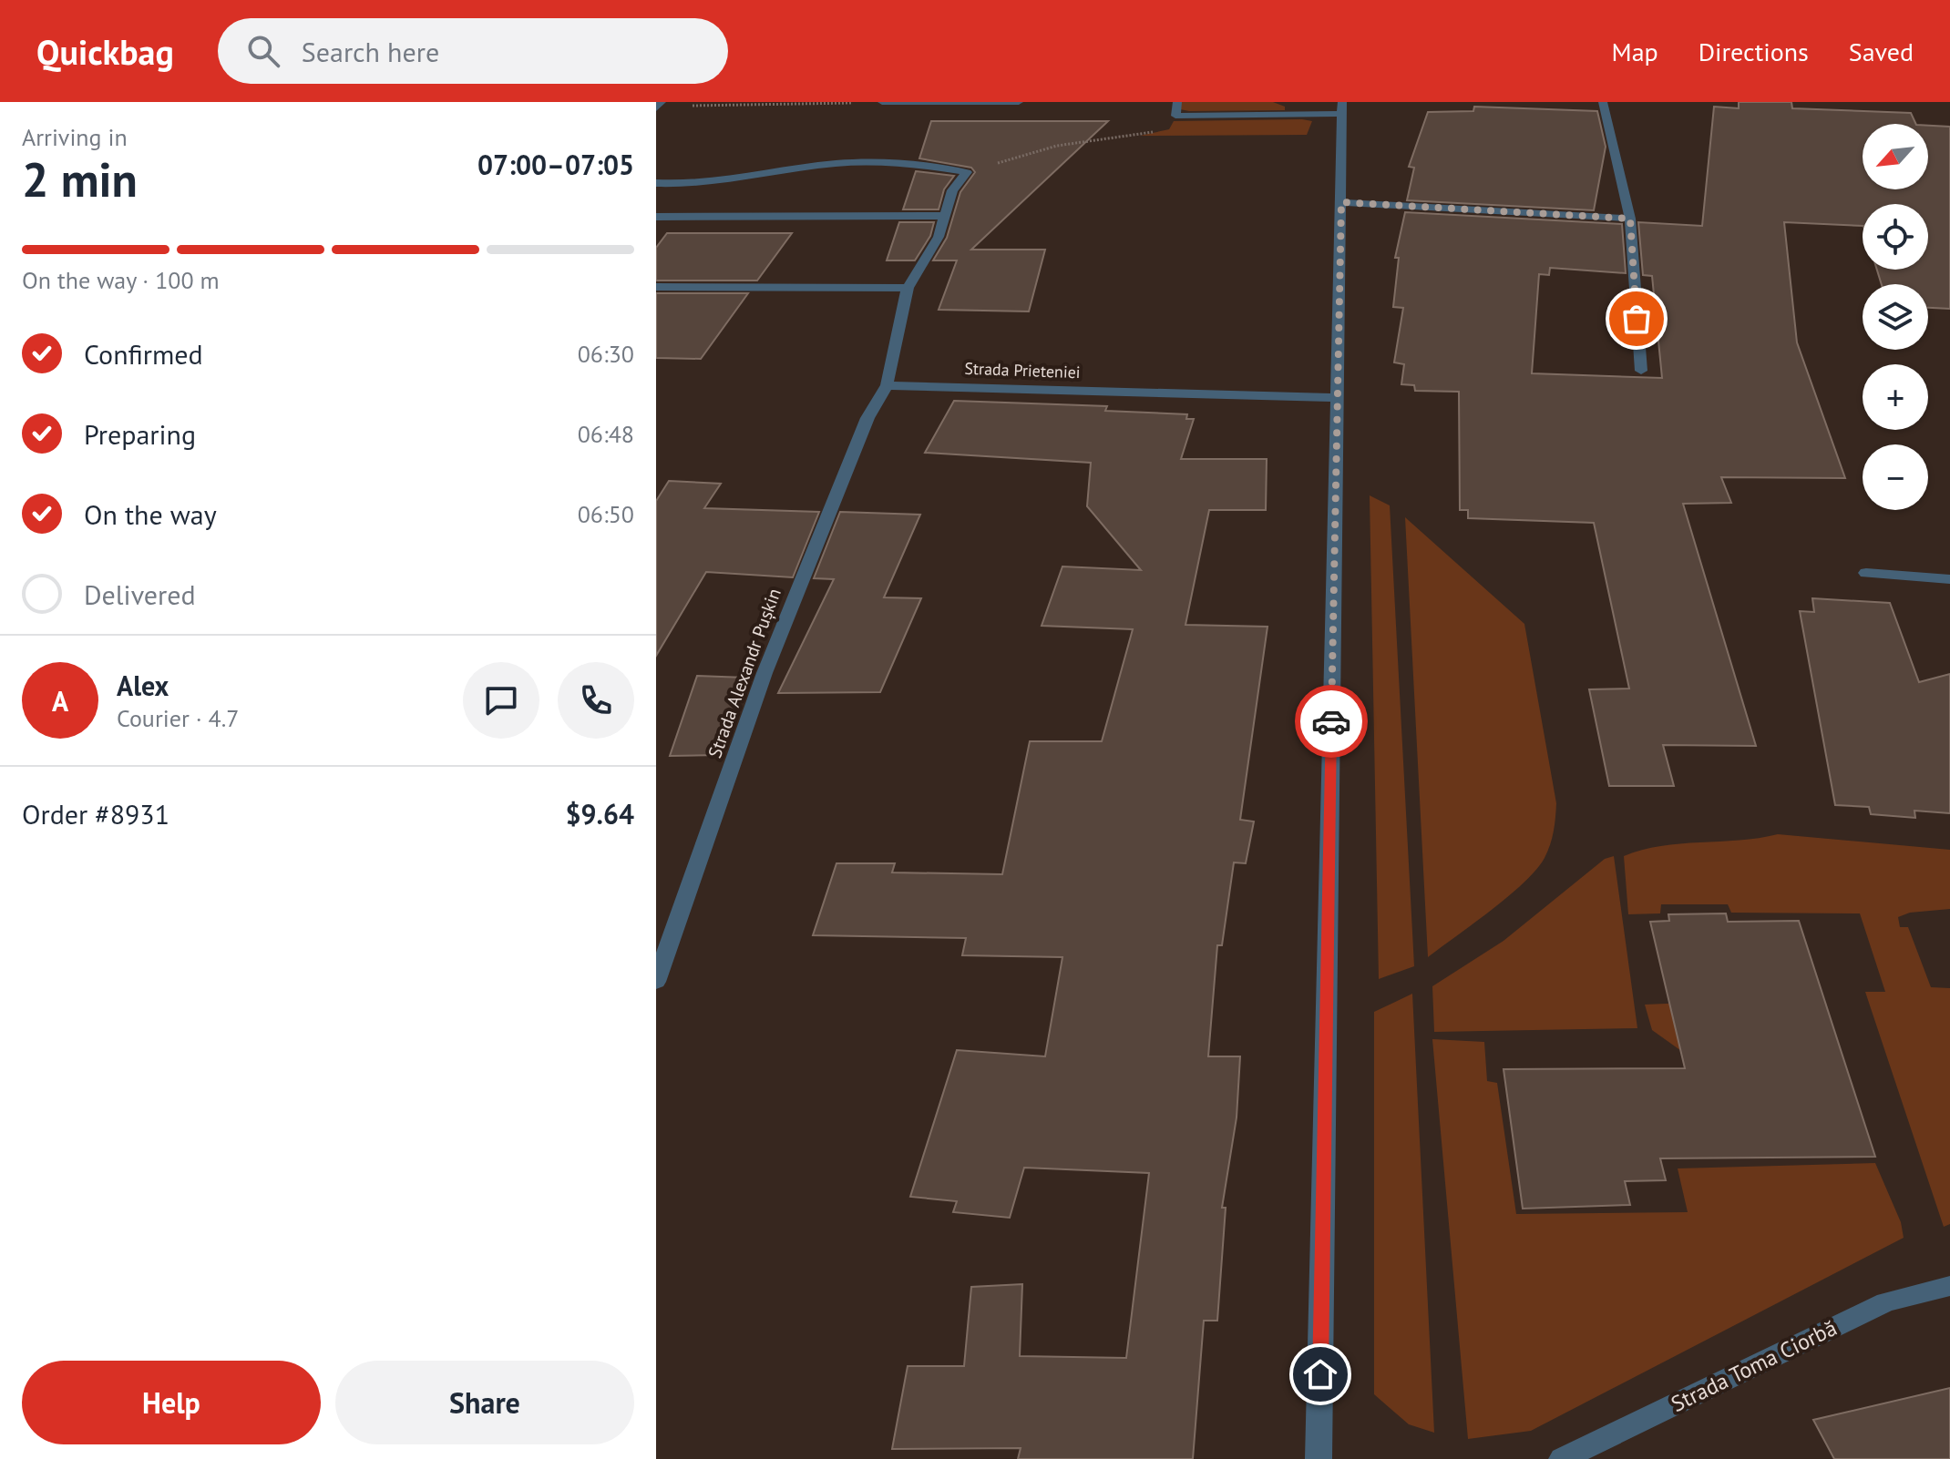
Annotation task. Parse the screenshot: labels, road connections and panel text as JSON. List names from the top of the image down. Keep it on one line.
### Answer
{"streets":{"street":["Strada Prieteniei","Strada Alexandr Pușkin","Strada Toma Ciorbă"]},"crossings":[["Strada Prieteniei","Strada Alexandr Pușkin"]],"north":"bottom left","page":{"header":"Quickbag","search":"Search here","nav":["Map","Directions","Saved"],"heading":["2 min","Arriving in","07:00–07:05"],"panel":["Alex","Courier · 4.7","Order #8931","$9.64"],"map_buttons":["+","−"],"bar":"On the way · 100 m","list":[["Confirmed","06:30"],["Preparing","06:48"],["On the way","06:50"],"Delivered"],"round":"A","buttons":["Help","Share"]}}
